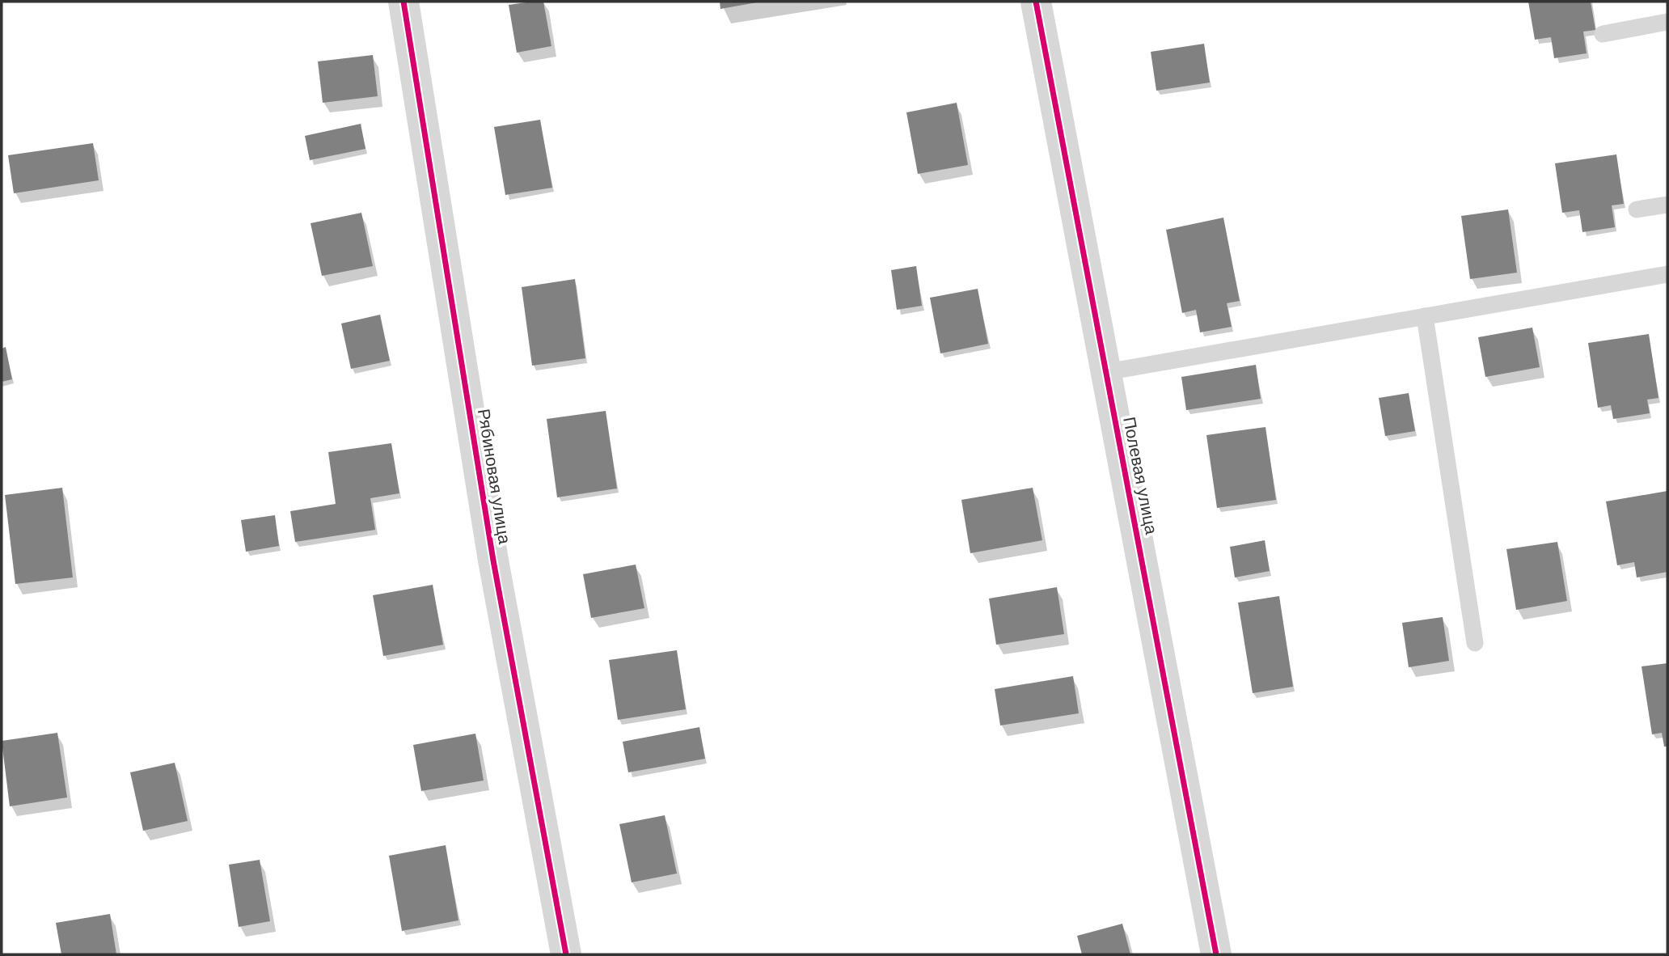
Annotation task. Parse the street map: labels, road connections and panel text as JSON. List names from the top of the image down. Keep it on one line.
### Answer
{"streets":{"street":["Полевая улица","Рябиновая улица"]}}
